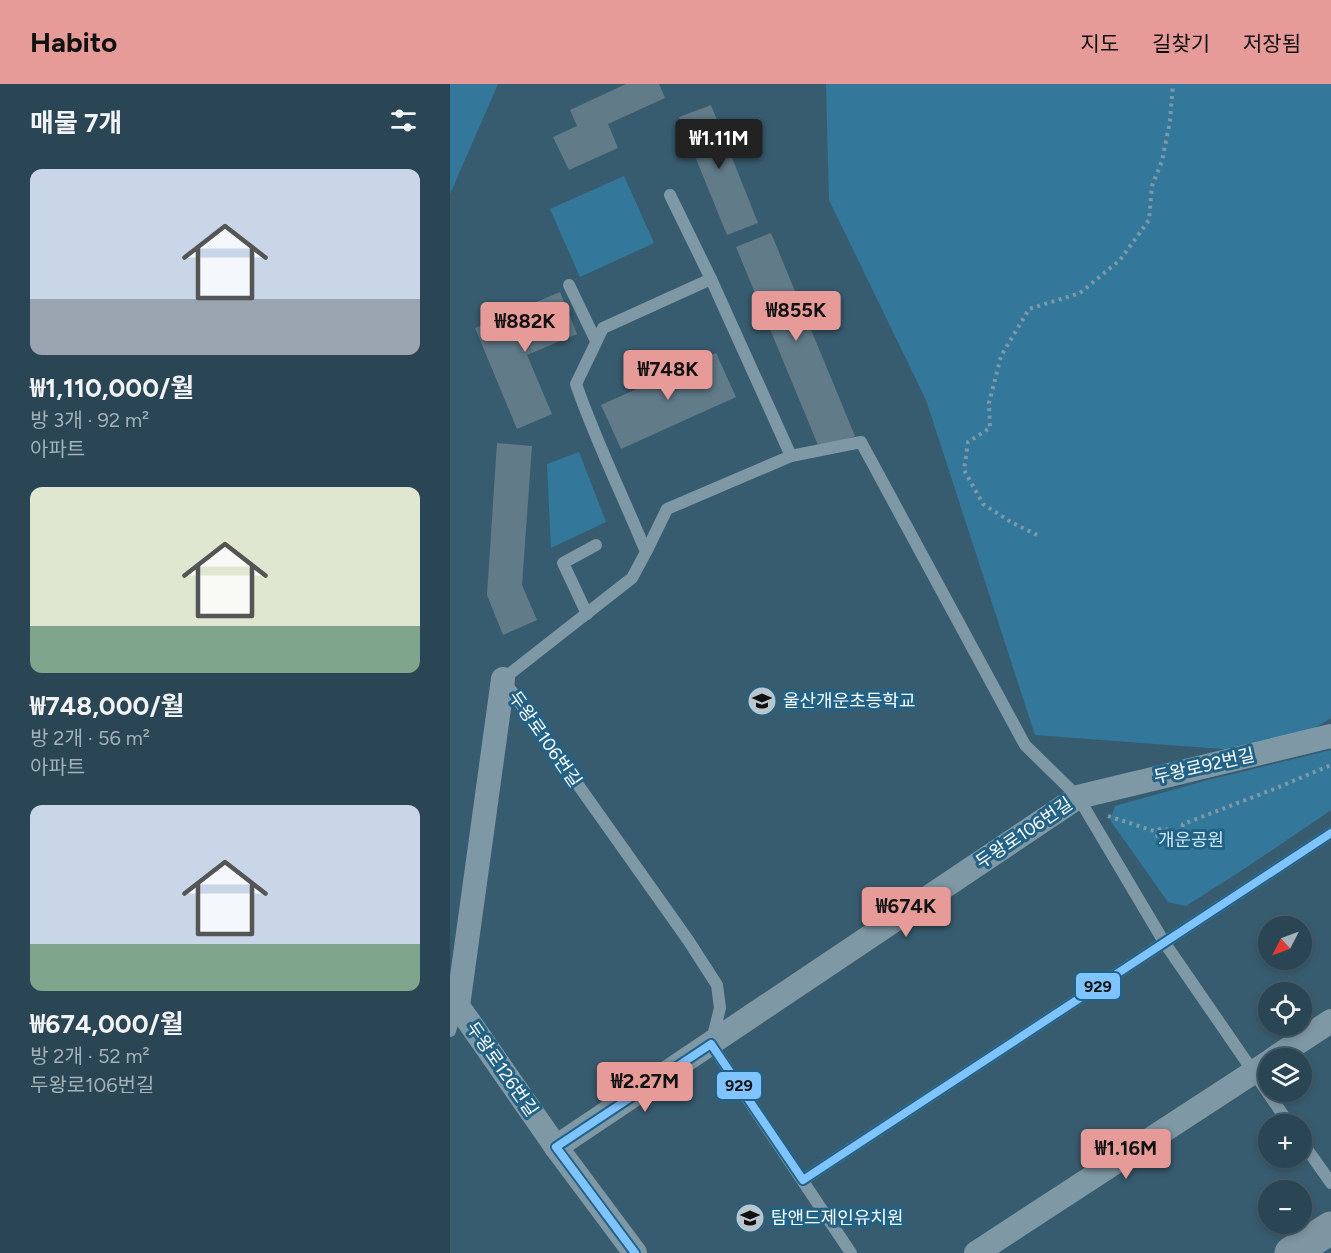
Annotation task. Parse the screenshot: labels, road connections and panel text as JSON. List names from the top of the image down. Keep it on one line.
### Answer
{"streets":{"street":["두왕로106번길","두왕로92번길","두왕로126번길"]},"crossings":[["두왕로106번길","두왕로92번길"],["두왕로106번길","두왕로126번길"]],"parks":["개운공원"],"places":{"school or university":["울산개운초등학교","탐앤드제인유치원"]},"lines":["transit line 929"],"north":"bottom left","page":{"header":"Habito","nav":["지도","길찾기","저장됨"],"heading":"매물 7개","price":["₩1.11M","₩855K","₩882K","₩748K","₩674K","₩2.27M","₩1.16M"],"list":[{"name":"₩1,110,000/월","note":"방 3개 · 92 m² · 아파트"},{"name":"₩748,000/월","note":"방 2개 · 56 m² · 아파트"},{"name":"₩674,000/월","note":"방 2개 · 52 m² · 두왕로106번길"}],"map_buttons":["+","−"]}}
